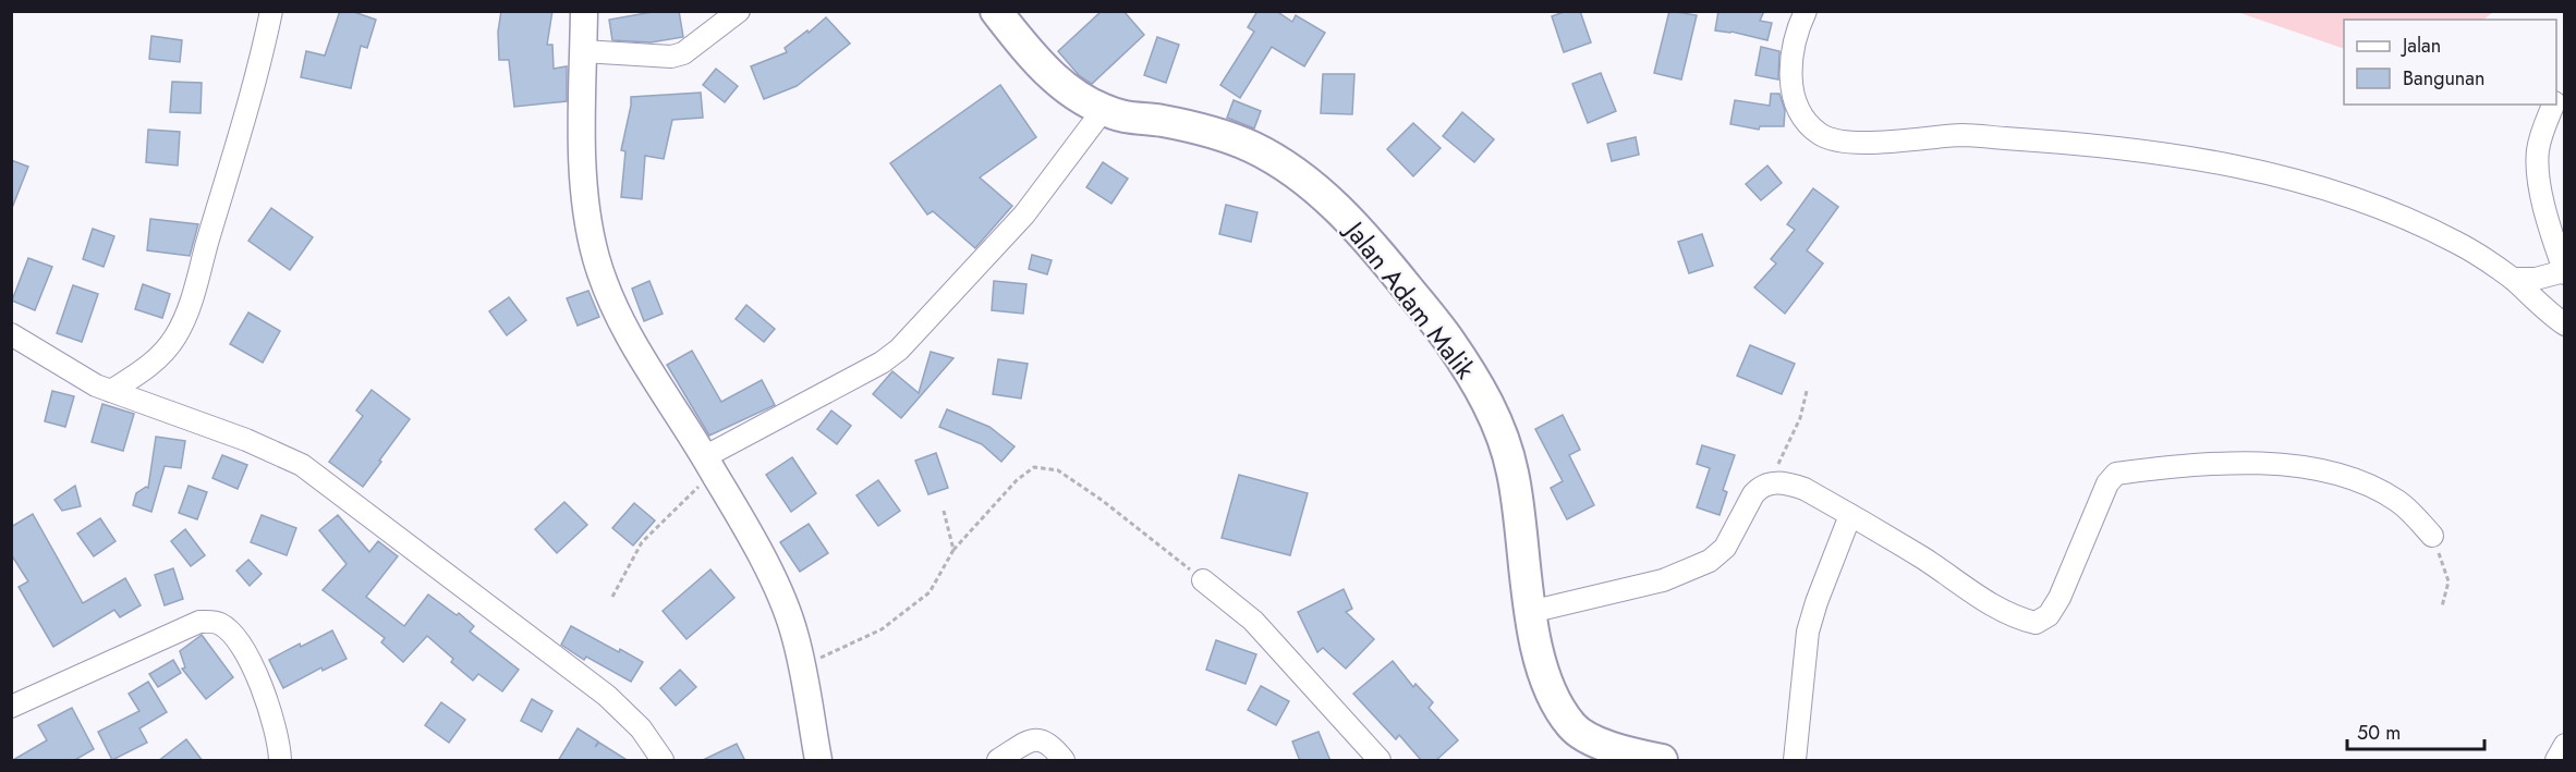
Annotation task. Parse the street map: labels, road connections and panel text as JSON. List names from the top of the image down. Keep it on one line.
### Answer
{"streets":{"highway":["Jalan Adam Malik"]},"legend":["Jalan","Bangunan"],"scale_bar":"50 m"}
